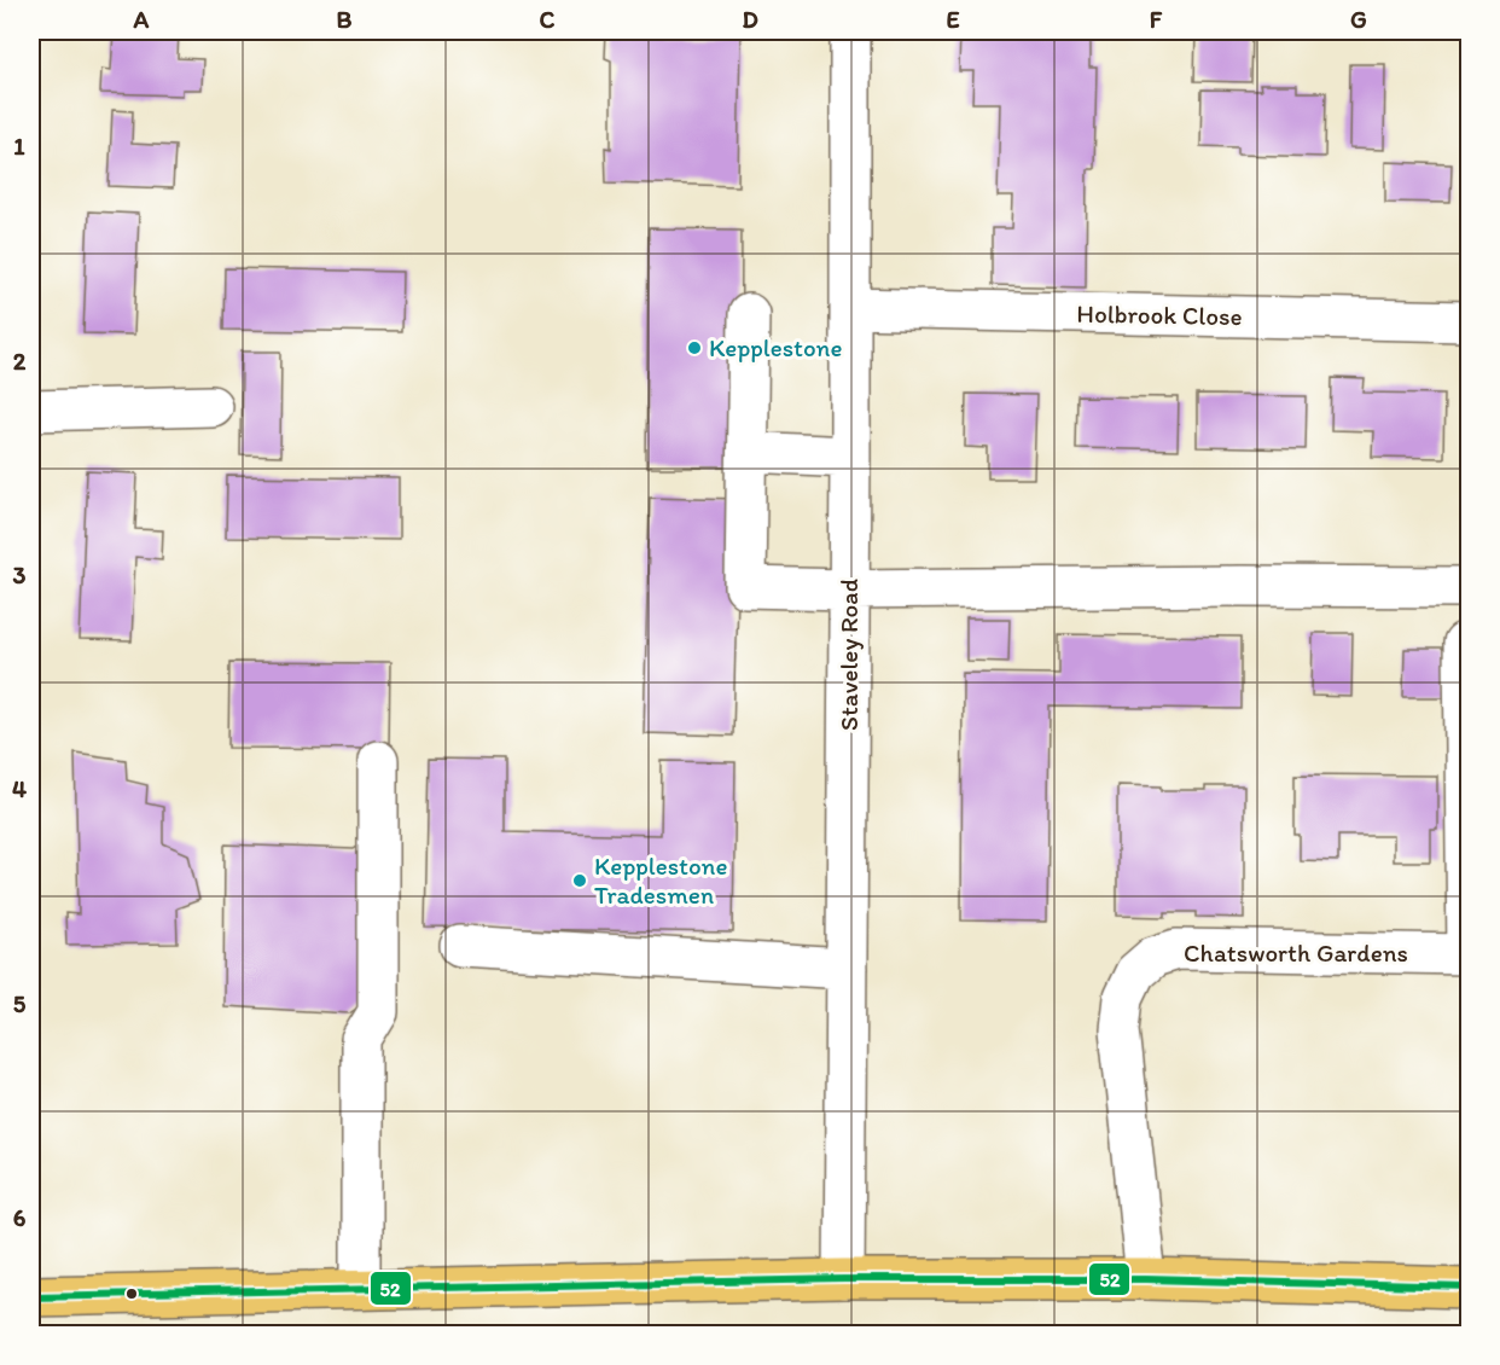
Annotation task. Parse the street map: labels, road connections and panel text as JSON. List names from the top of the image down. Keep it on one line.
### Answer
{"streets":{"street":["Holbrook Close","Staveley Road","Chatsworth Gardens"]},"crossings":[["Holbrook Close","Staveley Road"]],"places":["Kepplestone","Kepplestone Tradesmen"],"lines":["transit line 52"],"grid":{"columns":["A","B","C","D","E","F","G"],"rows":["1","2","3","4","5","6"]}}
